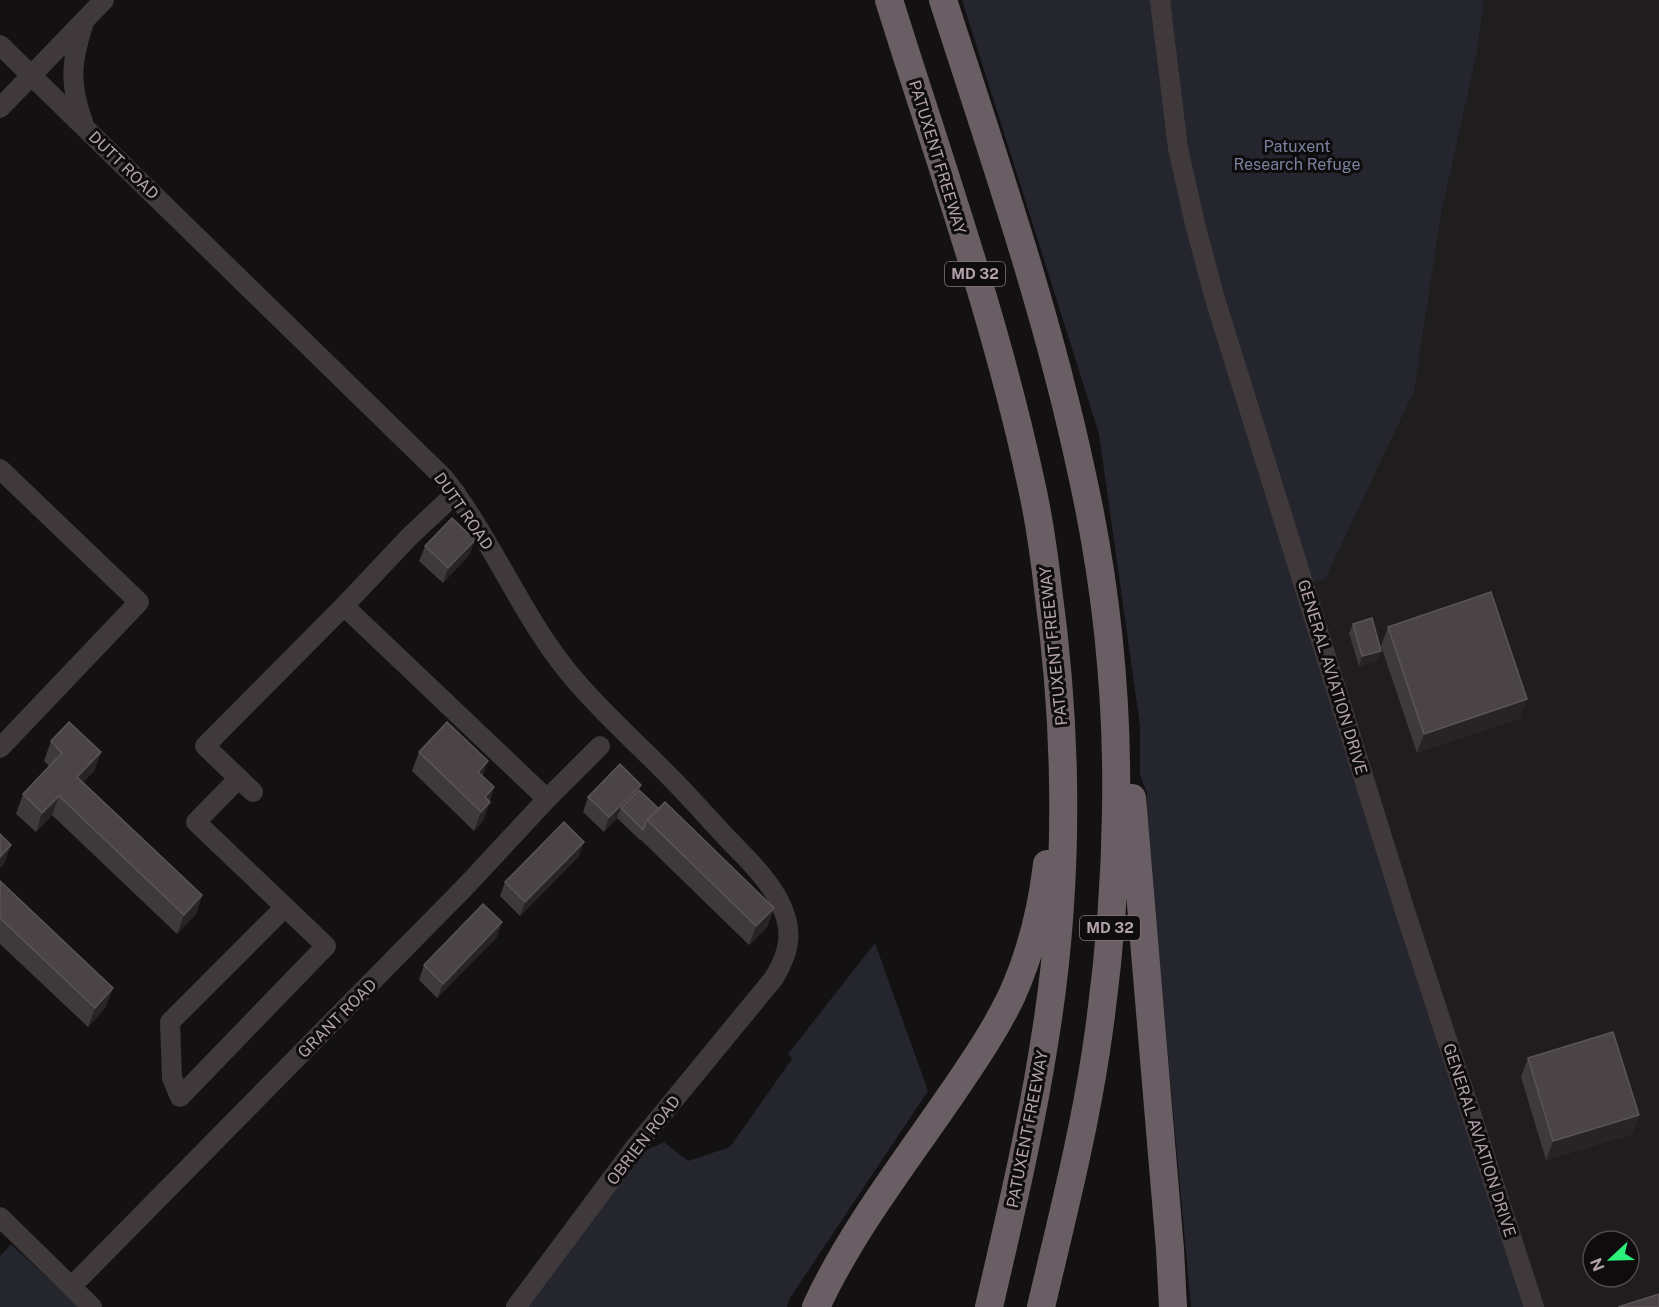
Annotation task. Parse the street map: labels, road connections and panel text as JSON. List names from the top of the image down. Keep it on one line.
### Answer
{"streets":{"highway":["PATUXENT FREEWAY","MD 32"],"street":["DUTT ROAD","GENERAL AVIATION DRIVE","GRANT ROAD","OBRIEN ROAD"]},"crossings":[["DUTT ROAD","OBRIEN ROAD"]],"parks":["Patuxent Research Refuge"],"north":"left"}
